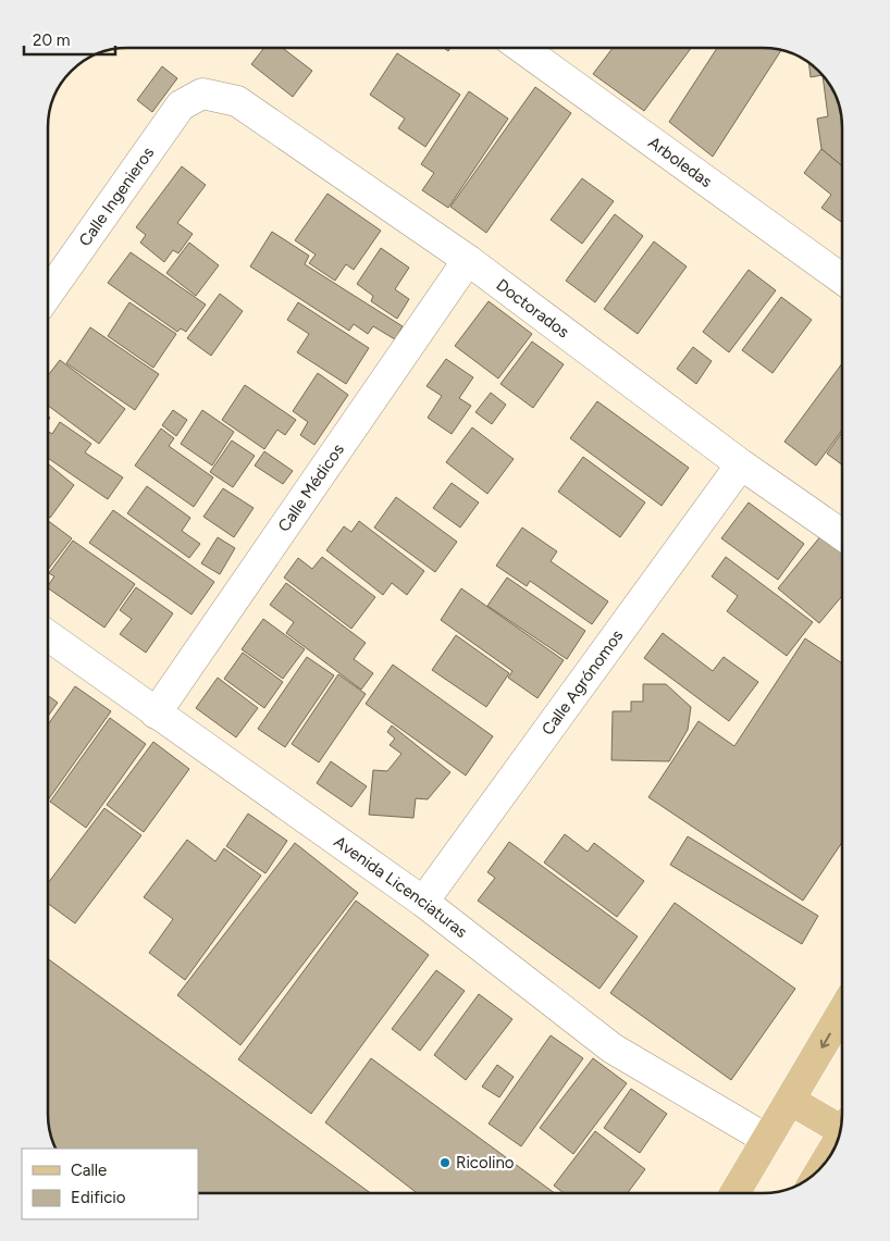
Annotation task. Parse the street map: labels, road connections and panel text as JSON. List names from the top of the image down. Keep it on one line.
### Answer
{"streets":{"street":["Arboledas","Calle Ingenieros","Doctorados","Calle Médicos","Calle Agrónomos","Avenida Licenciaturas"]},"crossings":[["Calle Ingenieros","Doctorados"],["Doctorados","Calle Médicos"],["Doctorados","Calle Agrónomos"],["Calle Médicos","Avenida Licenciaturas"],["Calle Agrónomos","Avenida Licenciaturas"]],"places":["Ricolino"],"legend":["Calle","Edificio"],"scale_bar":"20 m"}
